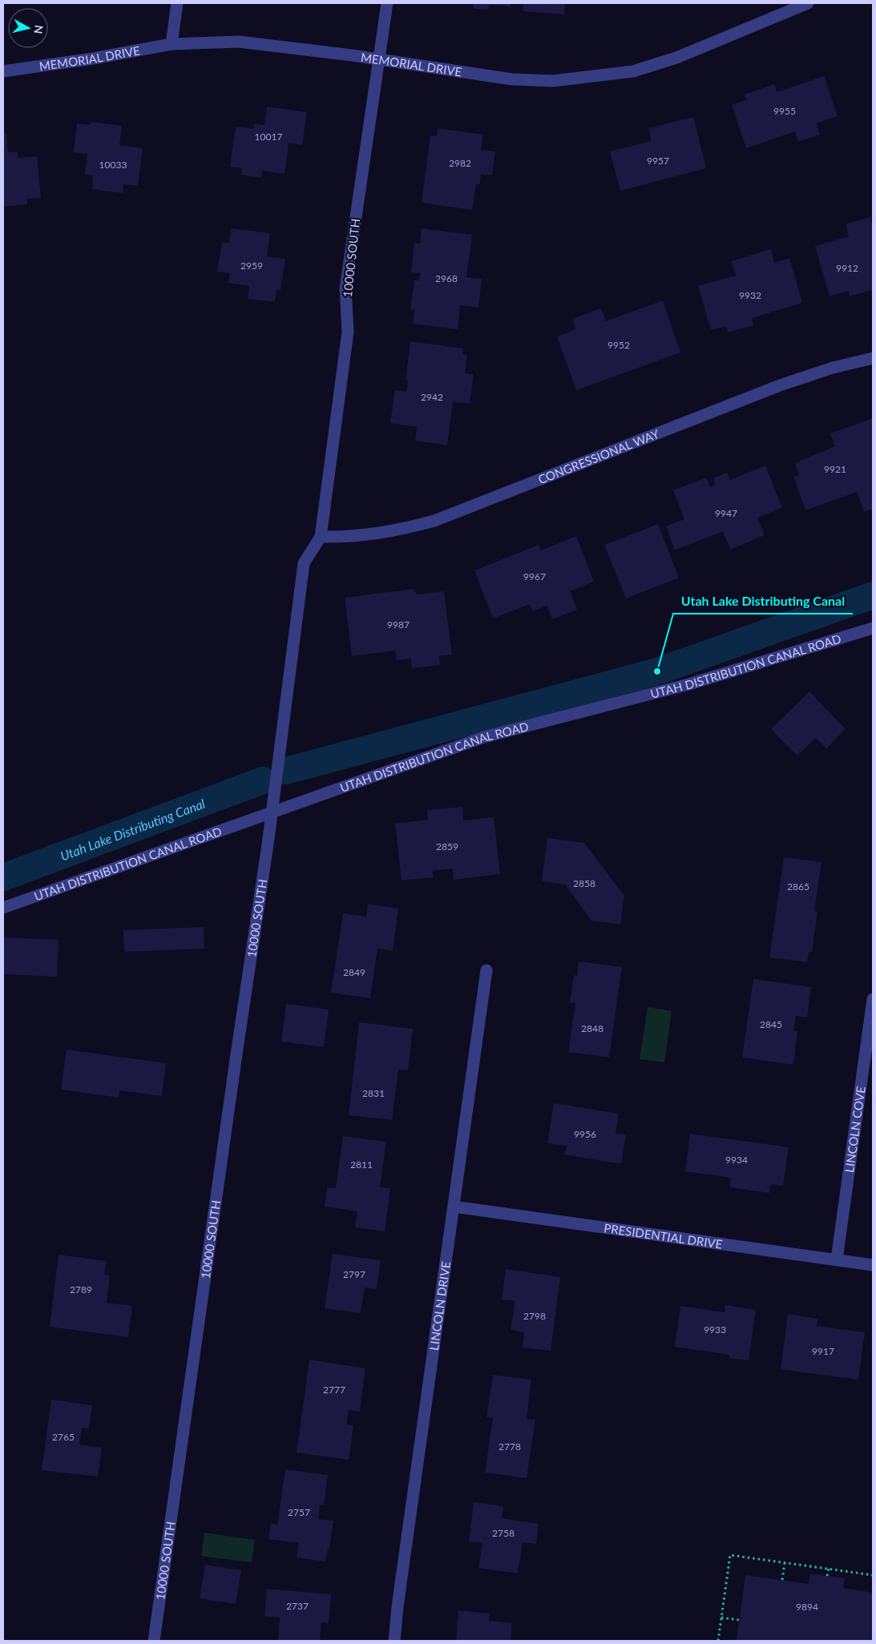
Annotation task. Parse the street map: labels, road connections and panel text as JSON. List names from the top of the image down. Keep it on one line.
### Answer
{"streets":{"street":["MEMORIAL DRIVE","10000 SOUTH","CONGRESSIONAL WAY","UTAH DISTRIBUTION CANAL ROAD","LINCOLN COVE","PRESIDENTIAL DRIVE","LINCOLN DRIVE"]},"crossings":[["MEMORIAL DRIVE","10000 SOUTH"],["10000 SOUTH","CONGRESSIONAL WAY"],["10000 SOUTH","UTAH DISTRIBUTION CANAL ROAD"],["LINCOLN COVE","PRESIDENTIAL DRIVE"],["PRESIDENTIAL DRIVE","LINCOLN DRIVE"]],"water":["Utah Lake Distributing Canal"],"places":["Utah Lake Distributing Canal"],"house_numbers":["9955","10017","9957","2982","10033","2959","9912","2968","9932","9952","2942","9921","9947","9967","9987","2859","2858","2865","2849","2845","2848","2831","9956","9934","2811","2797","2789","2798","9933","9917","2777","2765","2778","2757","2758","2737","9894"],"north":"right"}
